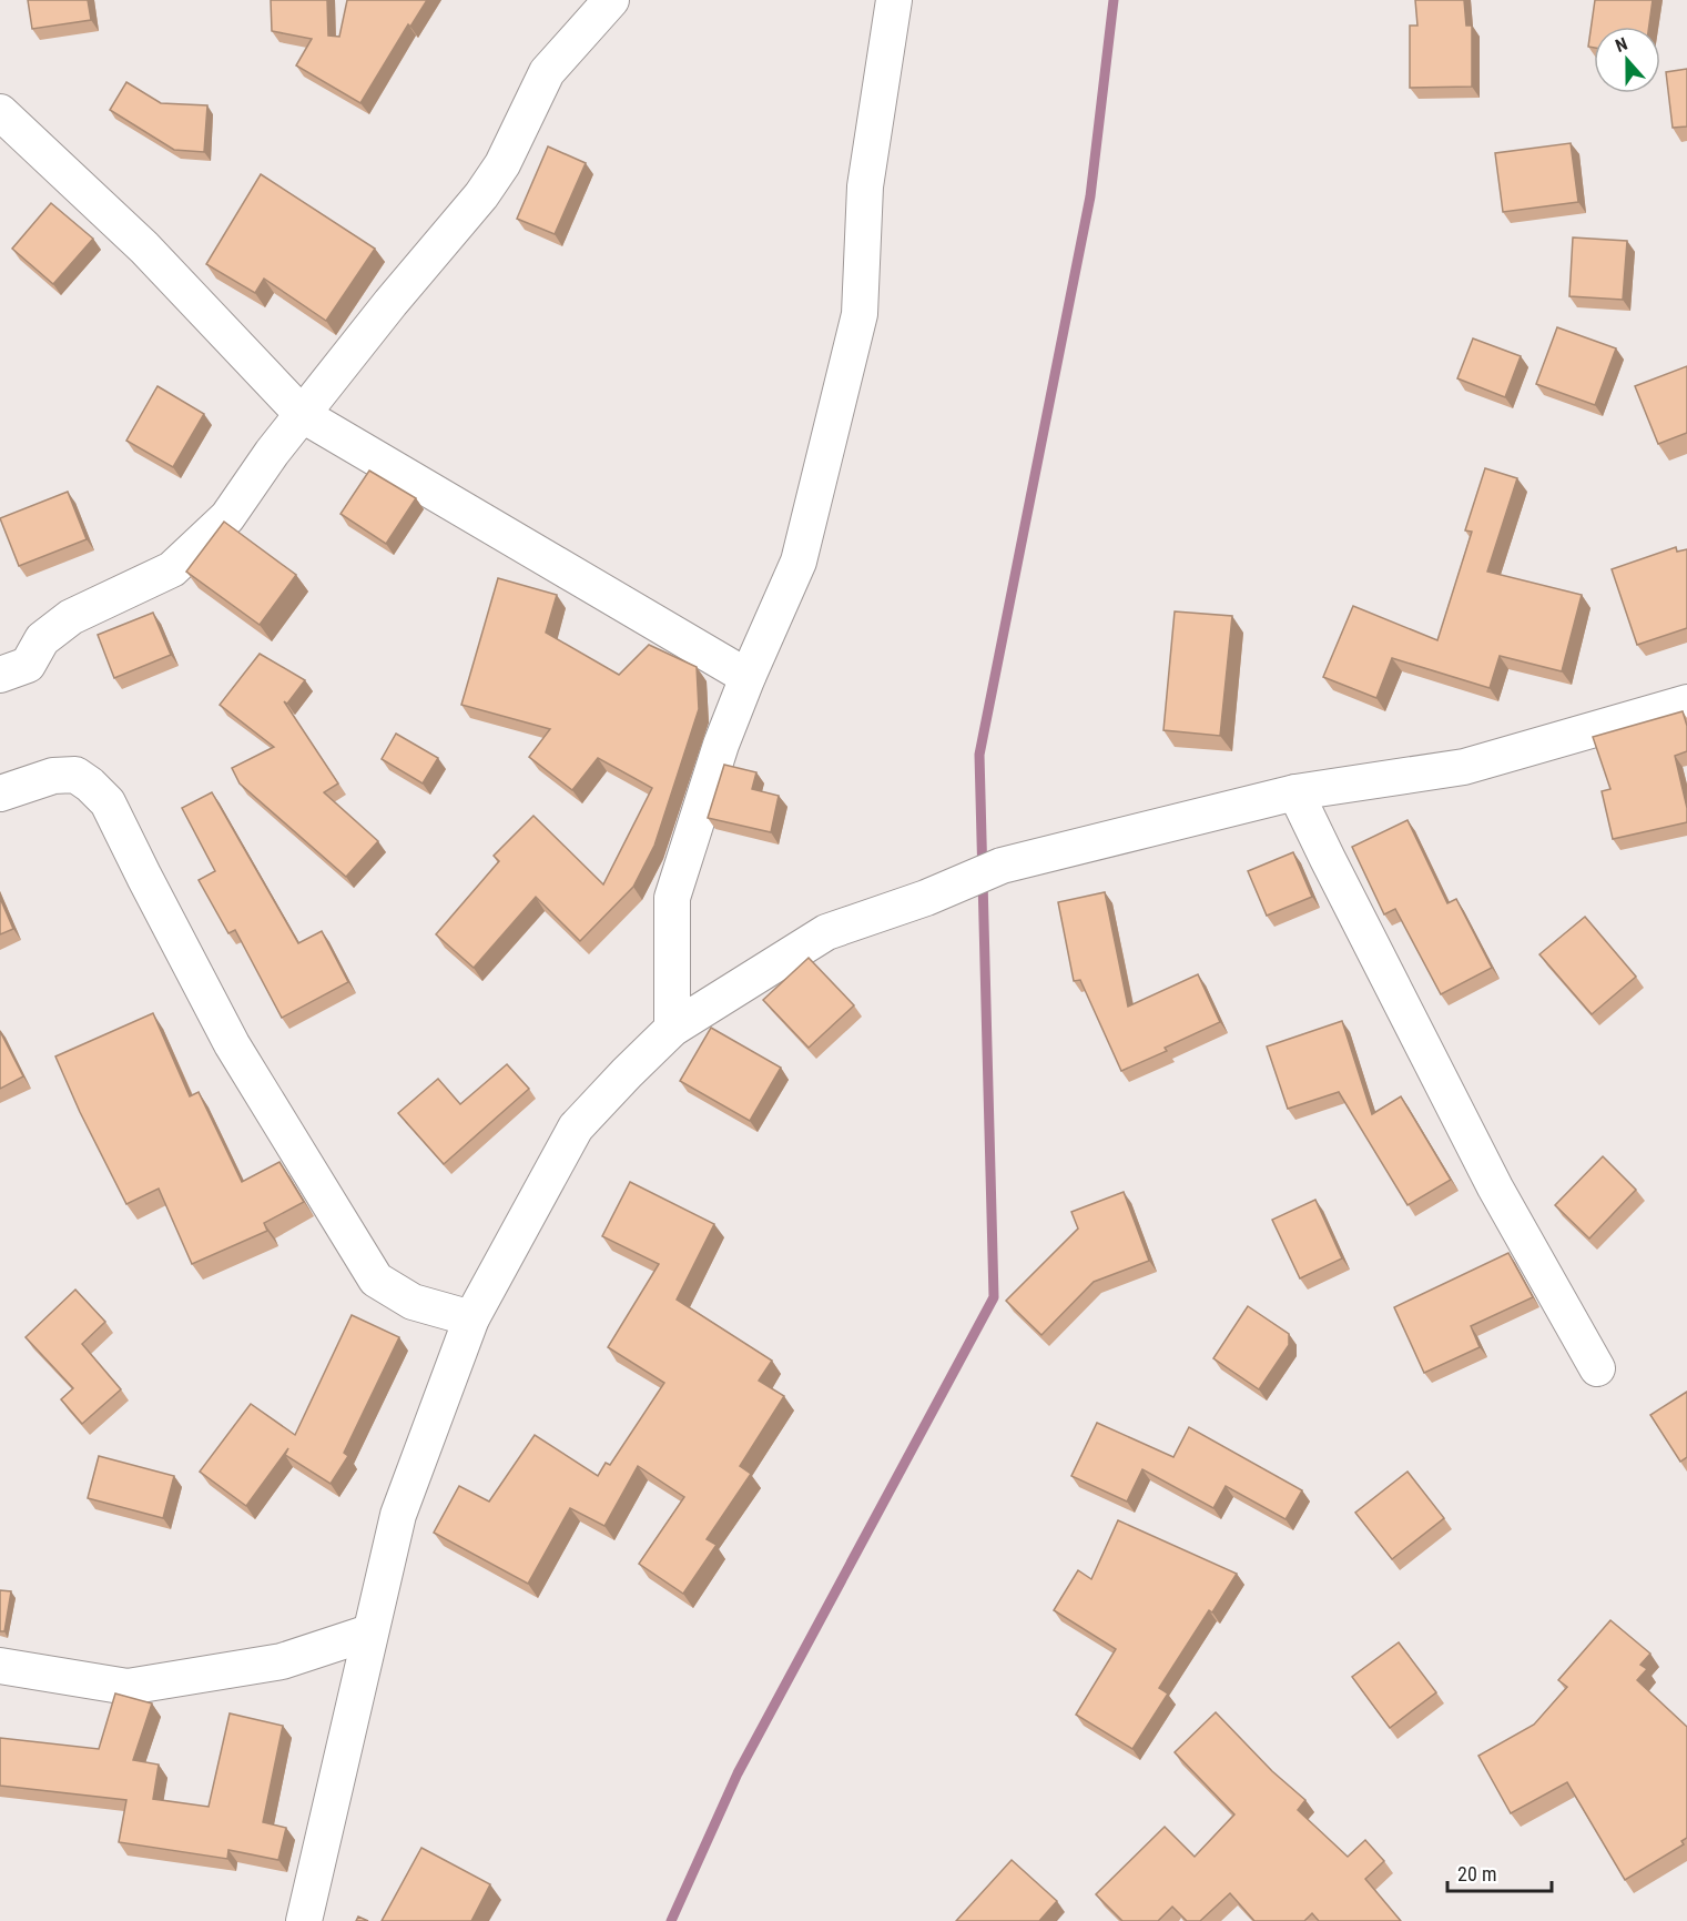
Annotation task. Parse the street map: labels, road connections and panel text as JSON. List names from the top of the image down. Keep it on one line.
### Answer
{"scale_bar":"20 m","north":"top"}
